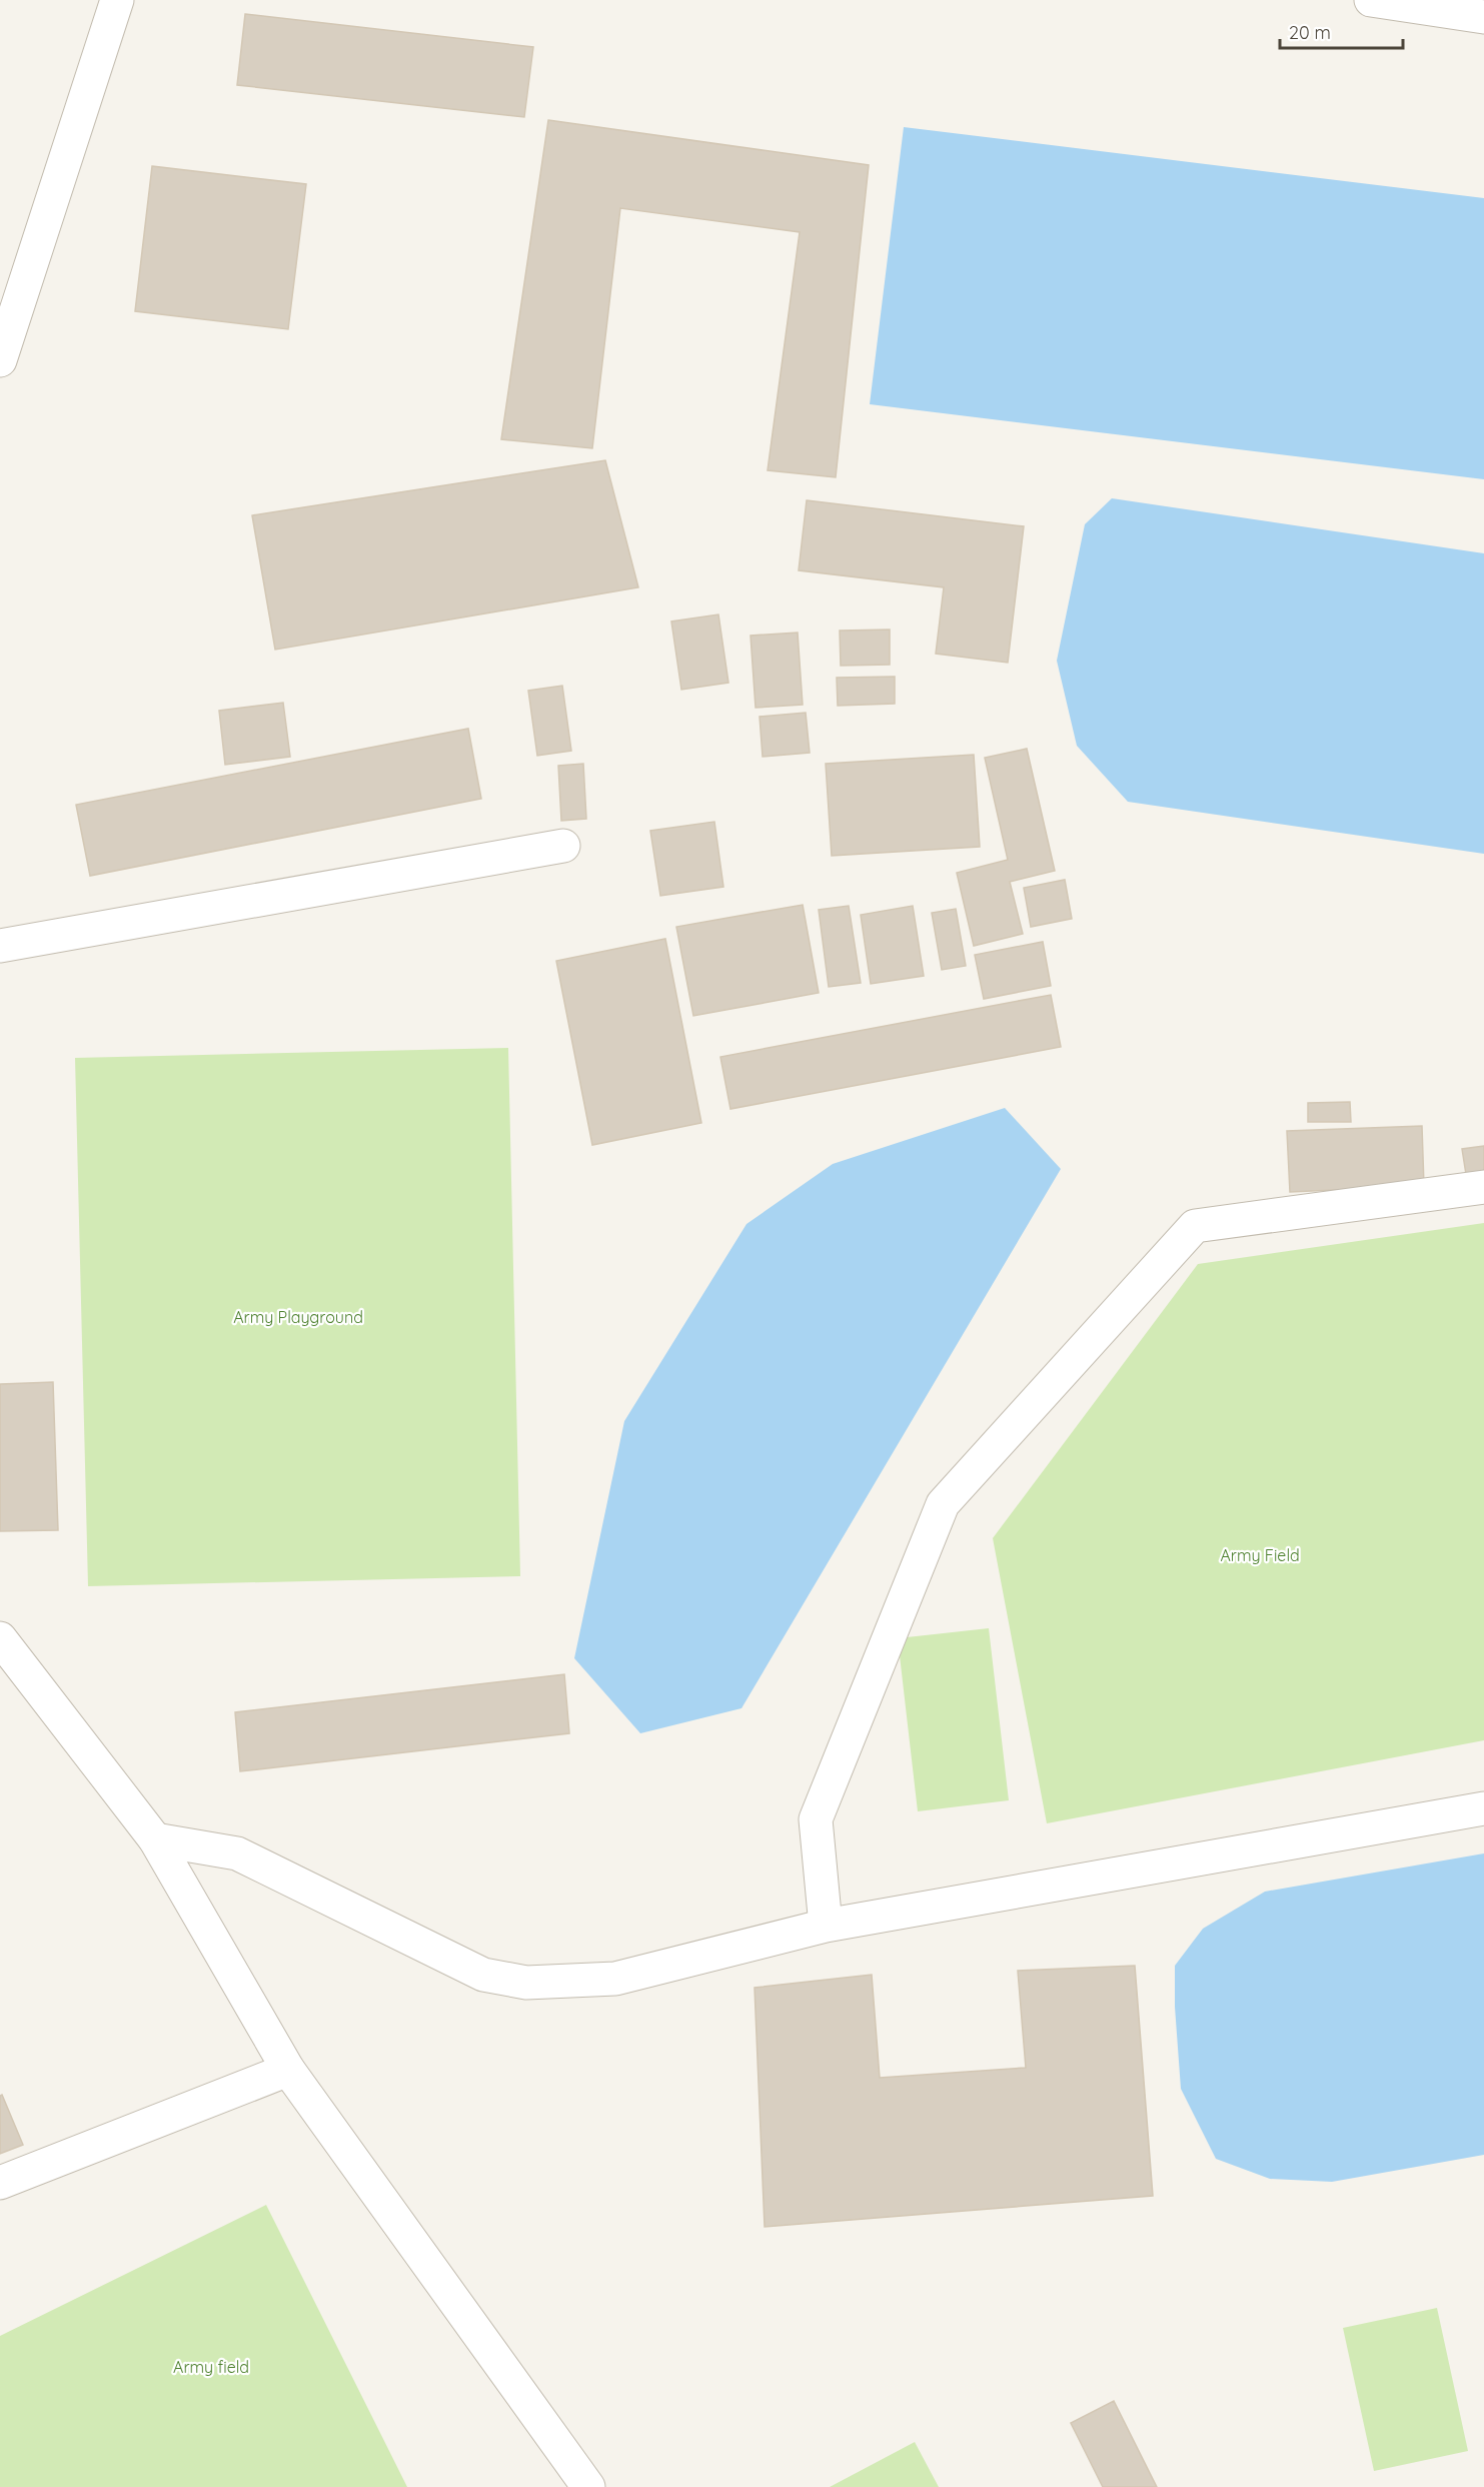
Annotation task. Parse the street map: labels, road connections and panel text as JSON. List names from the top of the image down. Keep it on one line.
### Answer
{"parks":["Army Playground","Army Field","Army field"],"scale_bar":"20 m"}
